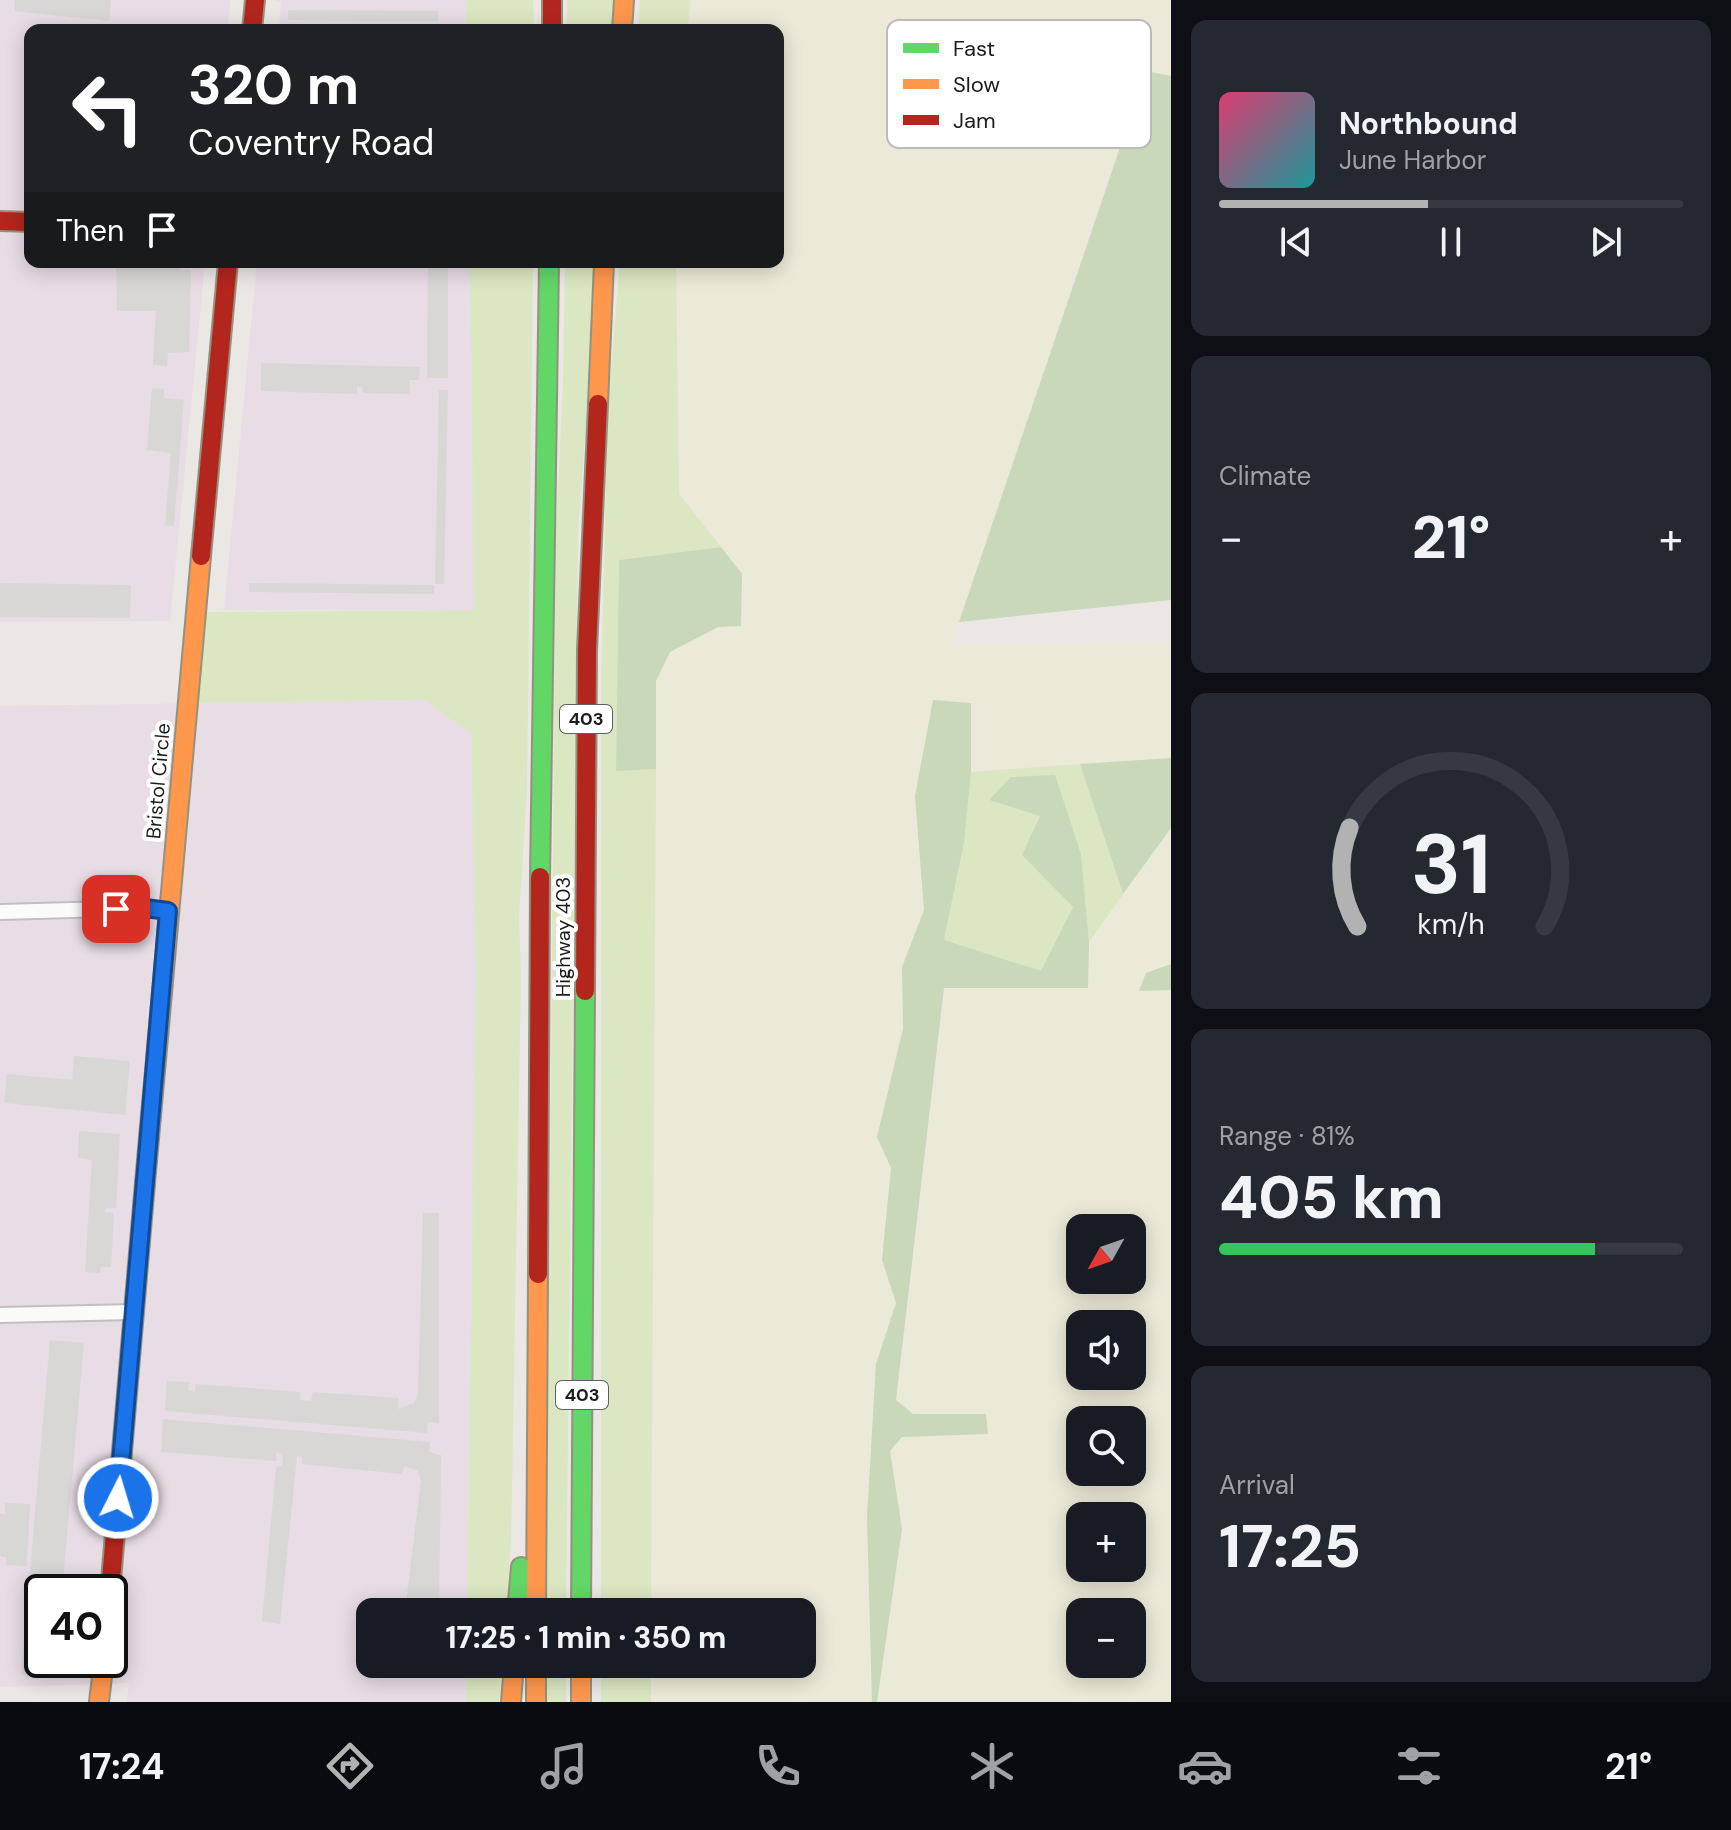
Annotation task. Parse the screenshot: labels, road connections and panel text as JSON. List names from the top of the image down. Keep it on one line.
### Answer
{"streets":{"main road":["403","Bristol Circle","Highway 403"]},"legend":["Fast","Slow","Jam"],"north":"bottom left","page":{"turn":["320 m","Coventry Road"],"song":["Northbound","June Harbor"],"then":"Then","tile":["Climate",["Range · 81%","405 km"],["Arrival","17:25"]],"heat":["−","21°","+"],"map_buttons":["+","−"],"limit":"40","trip":"17:25 · 1 min · 350 m","tabs":["17:24","21°"],"gauge":["31","km/h"]}}
